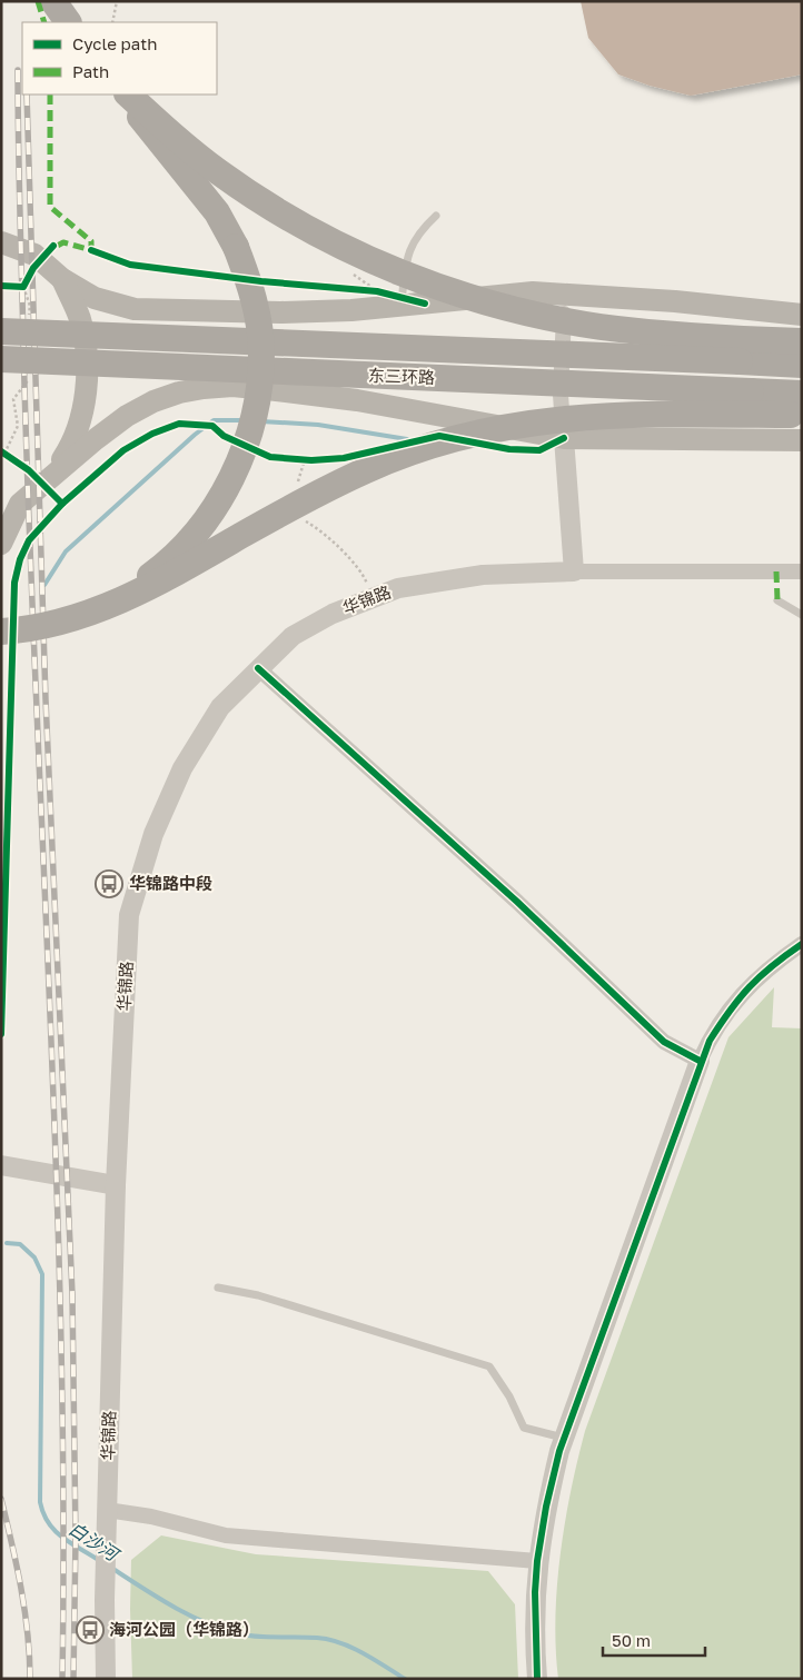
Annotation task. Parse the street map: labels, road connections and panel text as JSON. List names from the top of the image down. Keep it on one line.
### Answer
{"streets":{"highway":["东三环路"],"street":["华锦路"]},"water":["白沙河"],"places":{"bus stop":["华锦路中段","海河公园（华锦路）"]},"legend":["Cycle path","Path"],"scale_bar":"50 m"}
